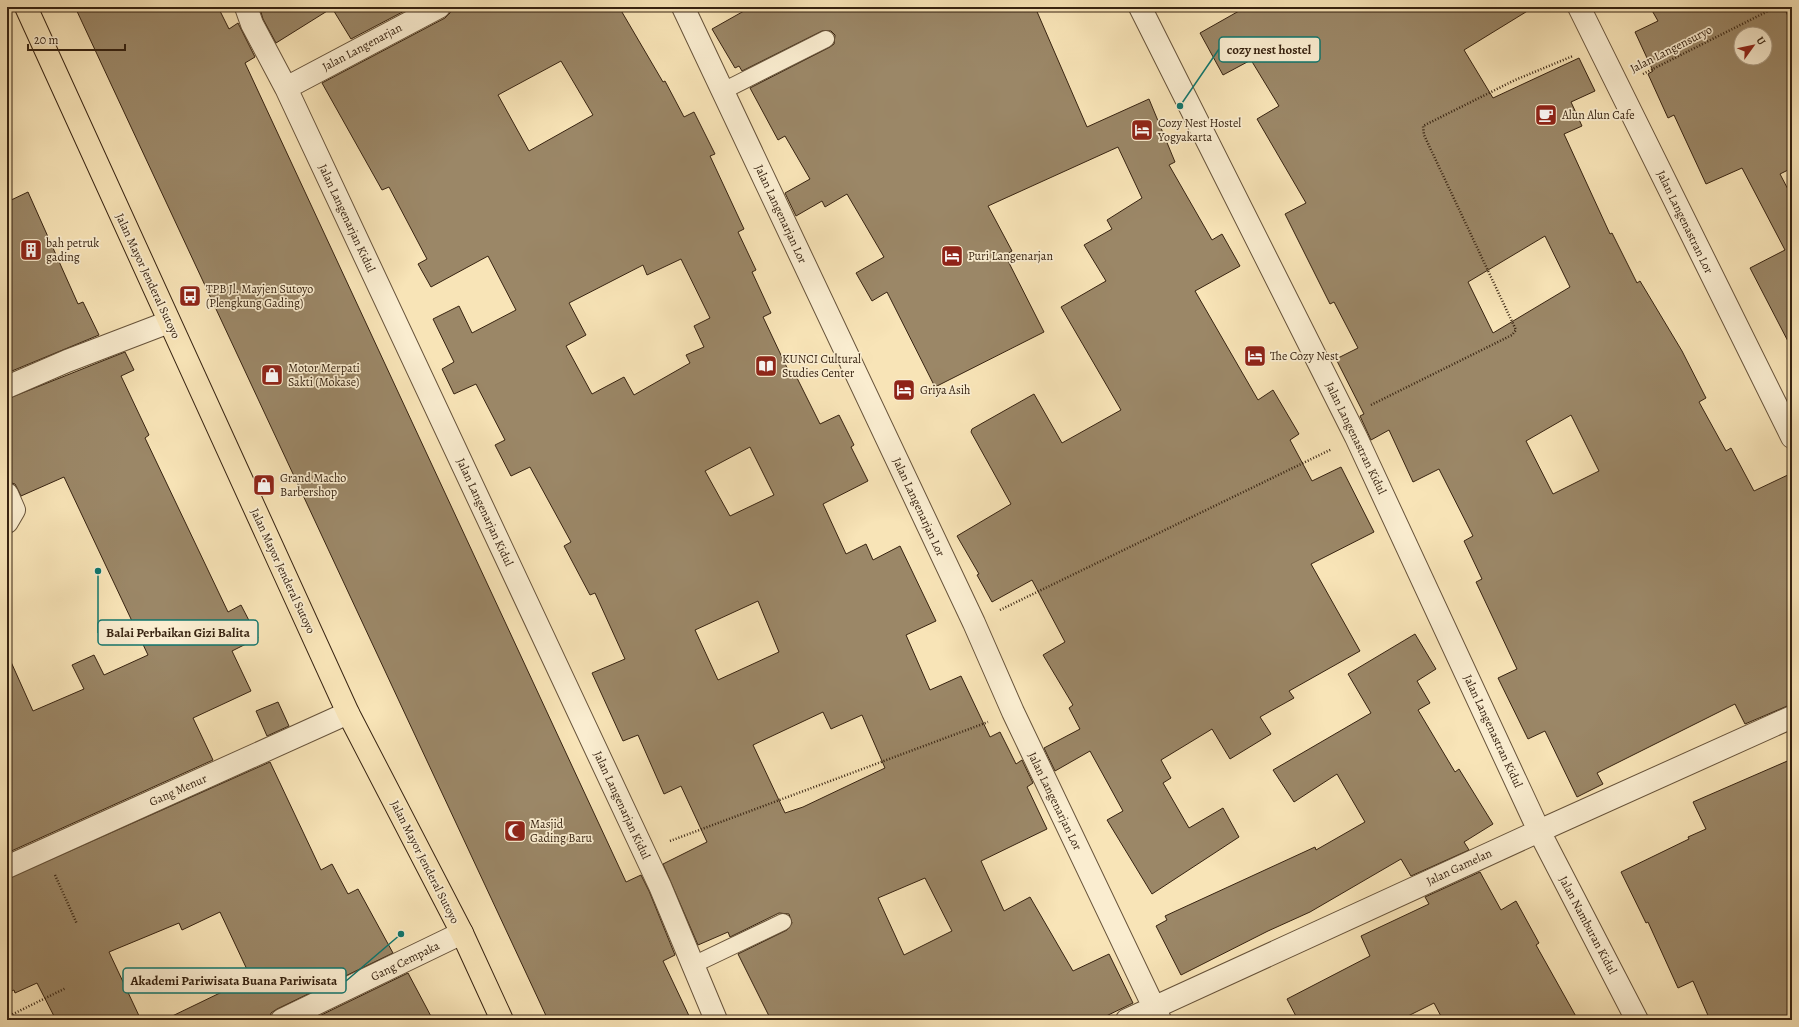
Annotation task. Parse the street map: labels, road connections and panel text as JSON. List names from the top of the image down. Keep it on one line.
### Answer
{"streets":{"main road":["Jalan Mayor Jenderal Sutoyo"],"street":["Jalan Langenarjan","Jalan Langenarjan Lor","Jalan Langenarjan Kidul","Jalan Langenastran Lor","Jalan Langenastran Kidul","Gang Menur","Jalan Gamelan","Jalan Namburan Kidul","Gang Cempaka"],"path":["Jalan Langensuryo"]},"crossings":[["Jalan Langenarjan","Jalan Langenarjan Kidul"],["Jalan Langensuryo","Jalan Langenastran Lor"],["Jalan Langenarjan Lor","Jalan Gamelan"],["Jalan Mayor Jenderal Sutoyo","Gang Menur"],["Jalan Mayor Jenderal Sutoyo","Gang Cempaka"],["Jalan Langenastran Kidul","Jalan Gamelan"],["Jalan Langenastran Kidul","Jalan Namburan Kidul"],["Jalan Gamelan","Jalan Namburan Kidul"]],"places":{"other":["cozy nest hostel","Balai Perbaikan Gizi Balita","Akademi Pariwisata Buana Pariwisata"],"cafe":["Alun Alun Cafe"],"hotel":["Cozy Nest Hostel Yogyakarta","Puri Langenarjan","The Cozy Nest","Griya Asih"],"building":["bah petruk gading"],"bus stop":["TPB Jl. Mayjen Sutoyo (Plengkung Gading)"],"library":["KUNCI Cultural Studies Center"],"shop":["Motor Merpati Sakti (Mokase)","Grand Macho Barbershop"],"mosque":["Masjid Gading Baru"]},"scale_bar":"20 m","north":"top right"}
